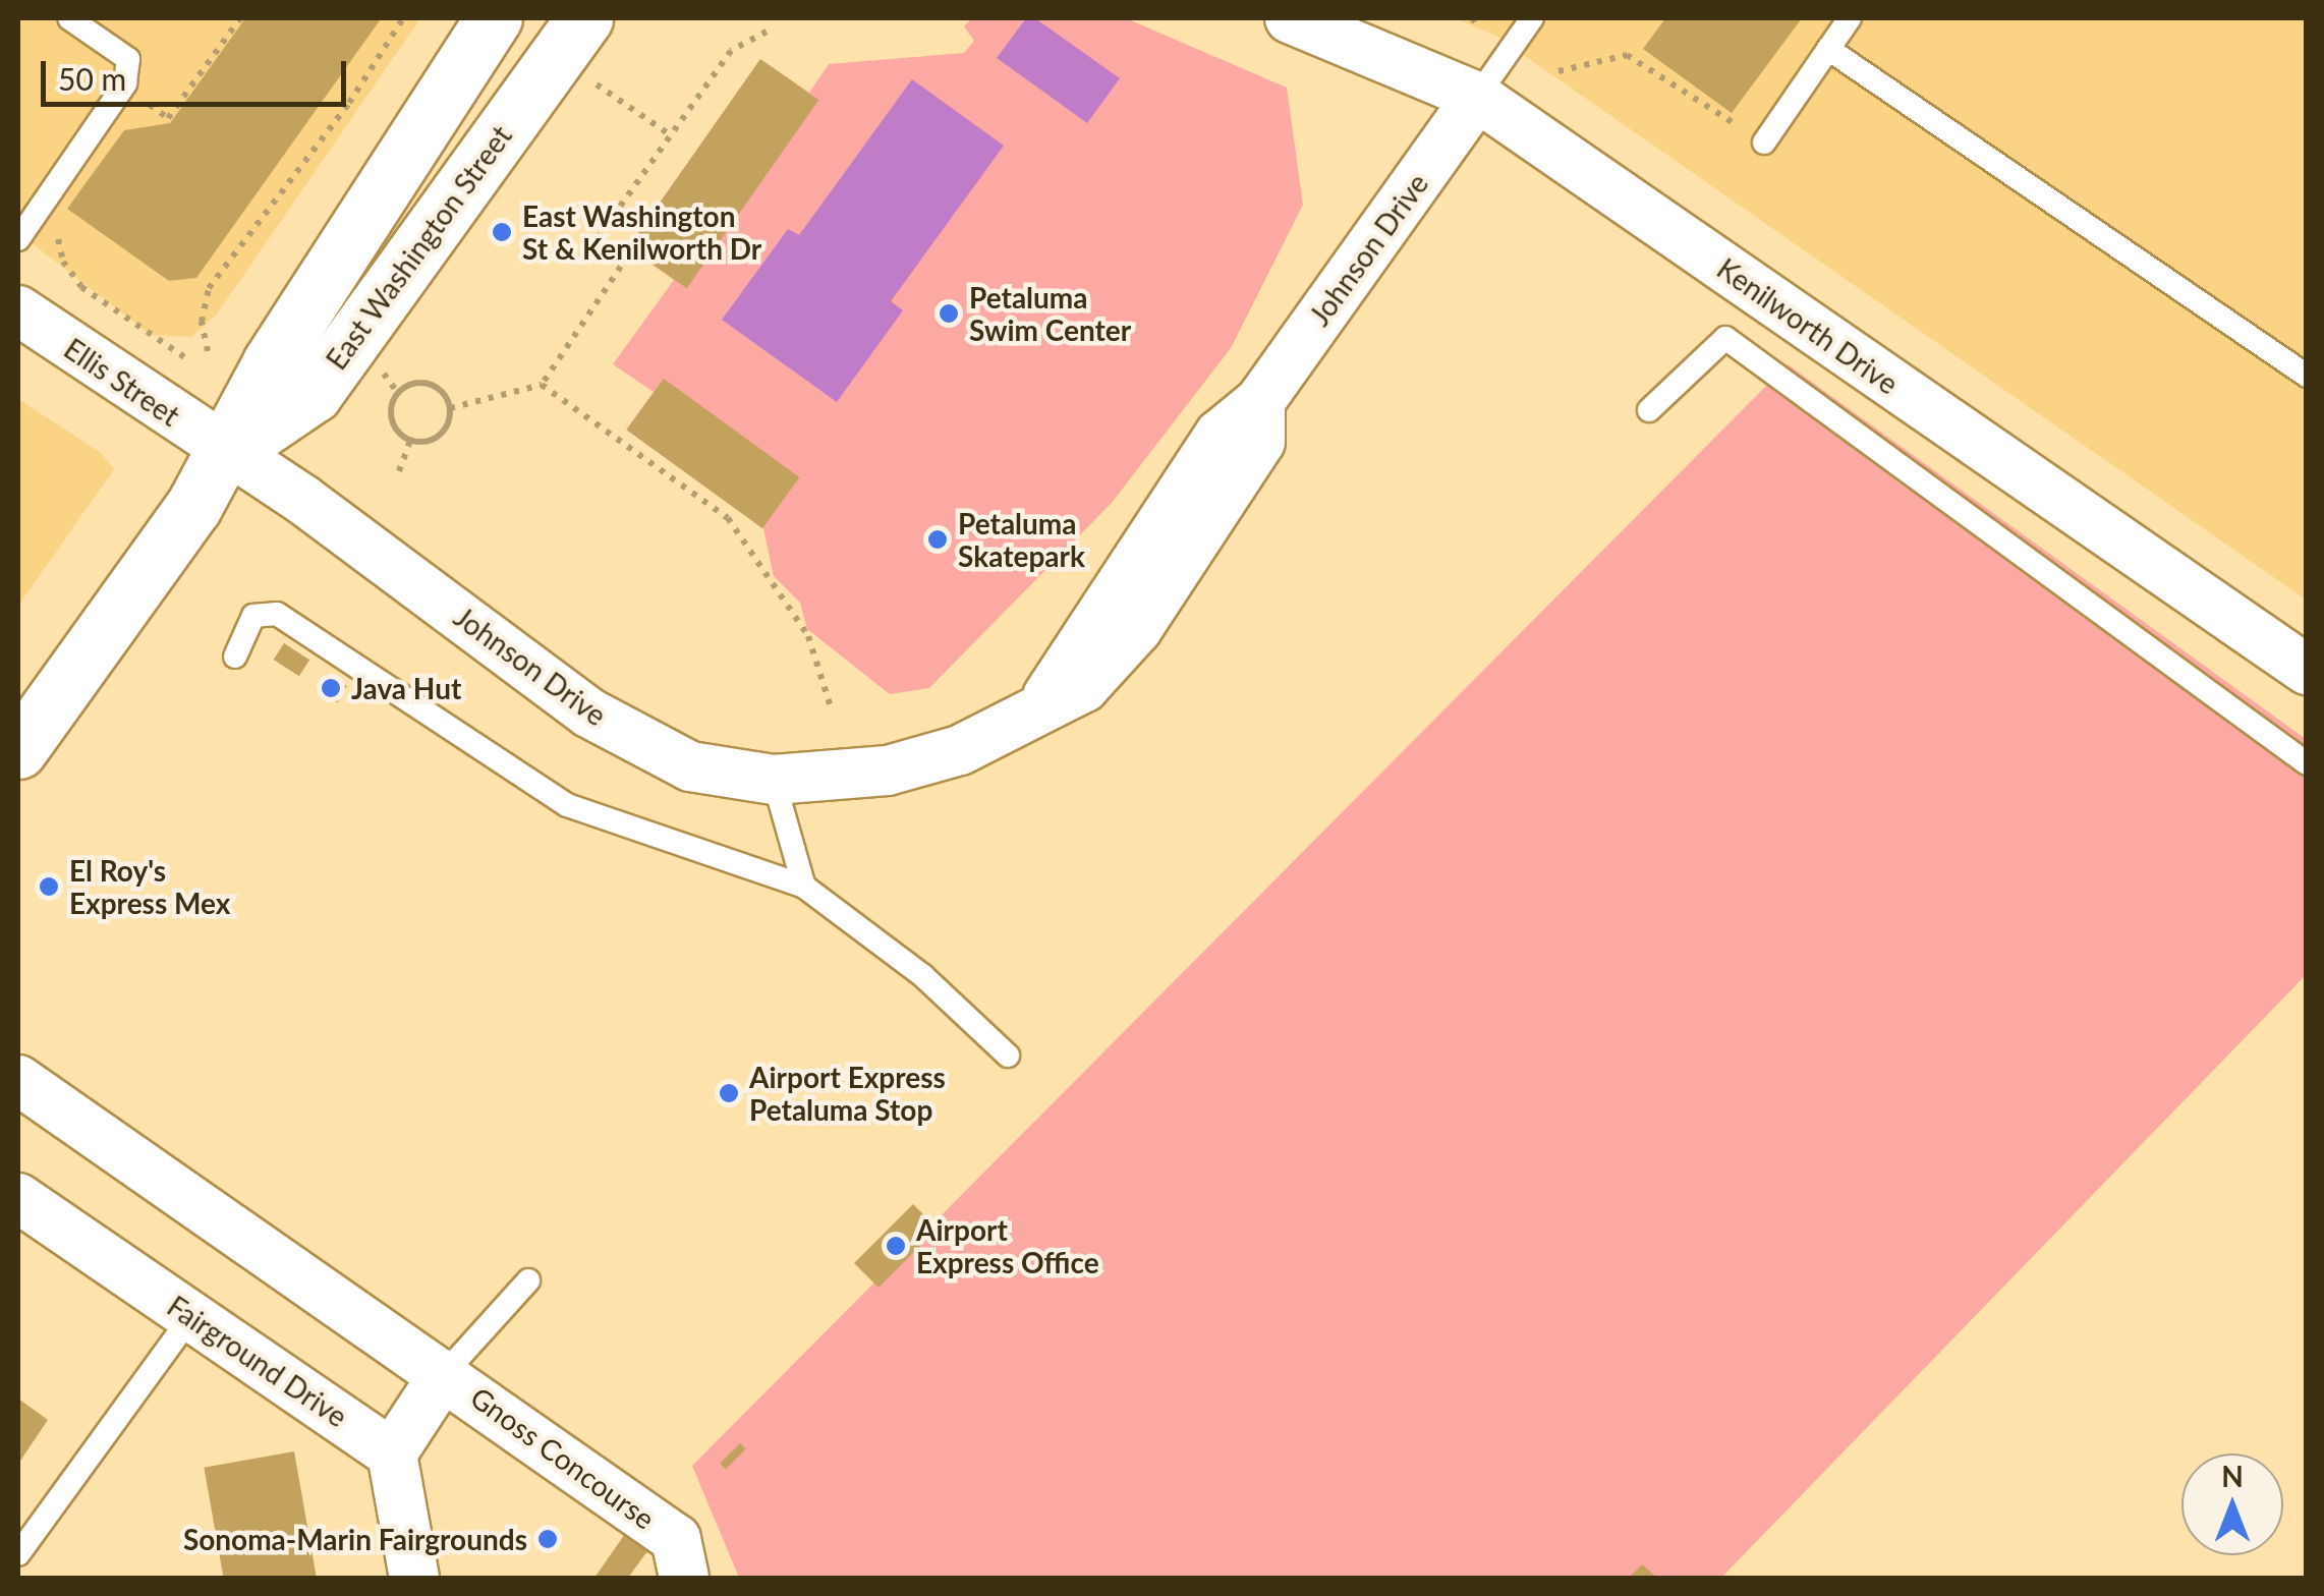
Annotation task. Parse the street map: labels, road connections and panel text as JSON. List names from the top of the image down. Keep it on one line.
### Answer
{"streets":{"main road":["East Washington Street"],"street":["Johnson Drive","Kenilworth Drive","Ellis Street","Fairground Drive","Gnoss Concourse"]},"crossings":[["East Washington Street","Johnson Drive"],["East Washington Street","Ellis Street"],["Johnson Drive","Kenilworth Drive"],["Johnson Drive","Ellis Street"],["Fairground Drive","Gnoss Concourse"]],"places":["East Washington St & Kenilworth Dr","Petaluma Swim Center","Petaluma Skatepark","Java Hut","El Roy's Express Mex","Airport Express Petaluma Stop","Airport Express Office","Sonoma-Marin Fairgrounds"],"scale_bar":"50 m","north":"top"}
